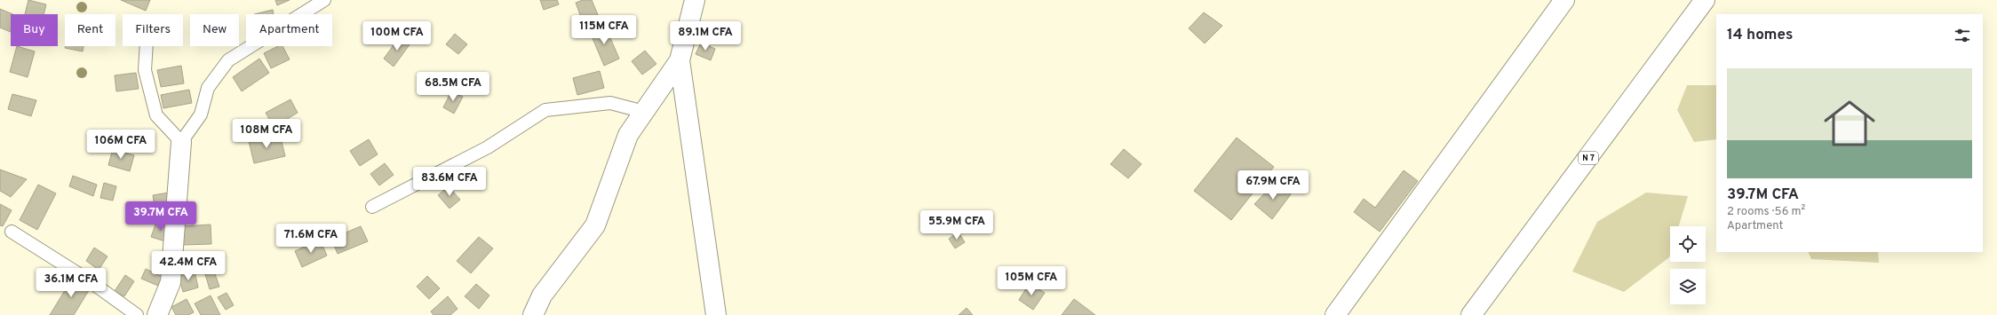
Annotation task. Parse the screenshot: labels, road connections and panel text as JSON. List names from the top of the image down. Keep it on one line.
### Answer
{"streets":{"main road":["N 7"]},"page":{"chip":["Buy","Rent","Filters","New","Apartment"],"heading":"14 homes","price":["115M CFA","100M CFA","89.1M CFA","68.5M CFA","108M CFA","106M CFA","83.6M CFA","67.9M CFA","39.7M CFA","55.9M CFA","71.6M CFA","42.4M CFA","105M CFA","36.1M CFA"],"list":[{"name":"39.7M CFA","note":"2 rooms · 56 m² · Apartment"}]}}
